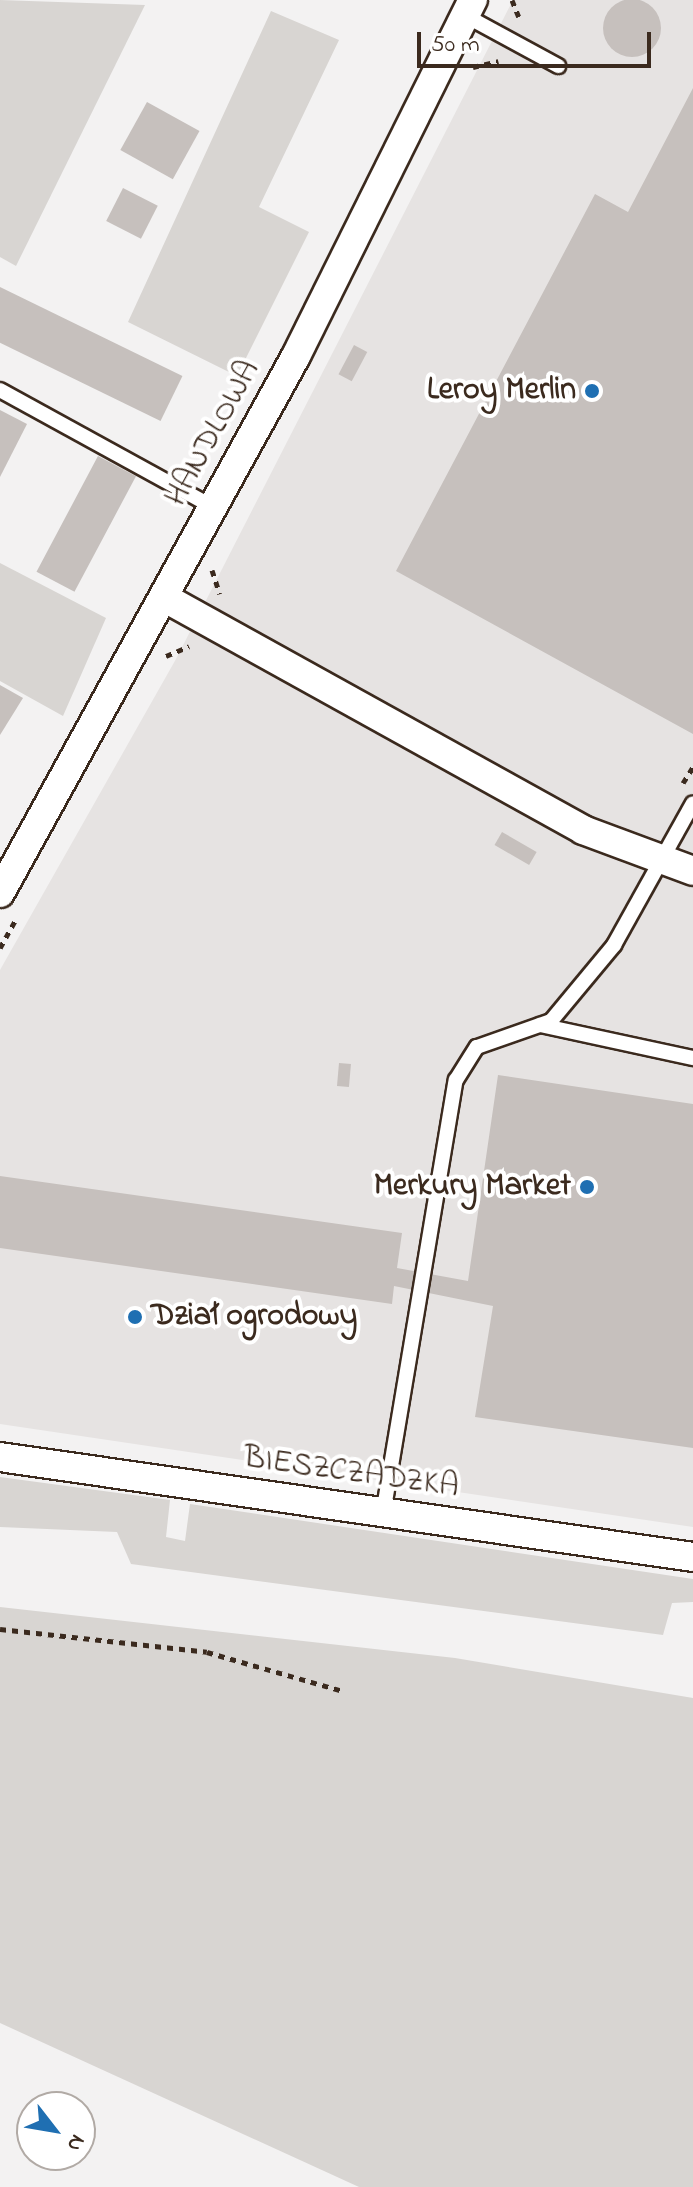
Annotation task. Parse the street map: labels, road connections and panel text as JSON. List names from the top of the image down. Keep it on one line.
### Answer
{"streets":{"street":["HANDLOWA","BIESZCZADZKA"]},"places":["Leroy Merlin","Merkury Market","Dział ogrodowy"],"scale_bar":"50 m","north":"bottom right"}
